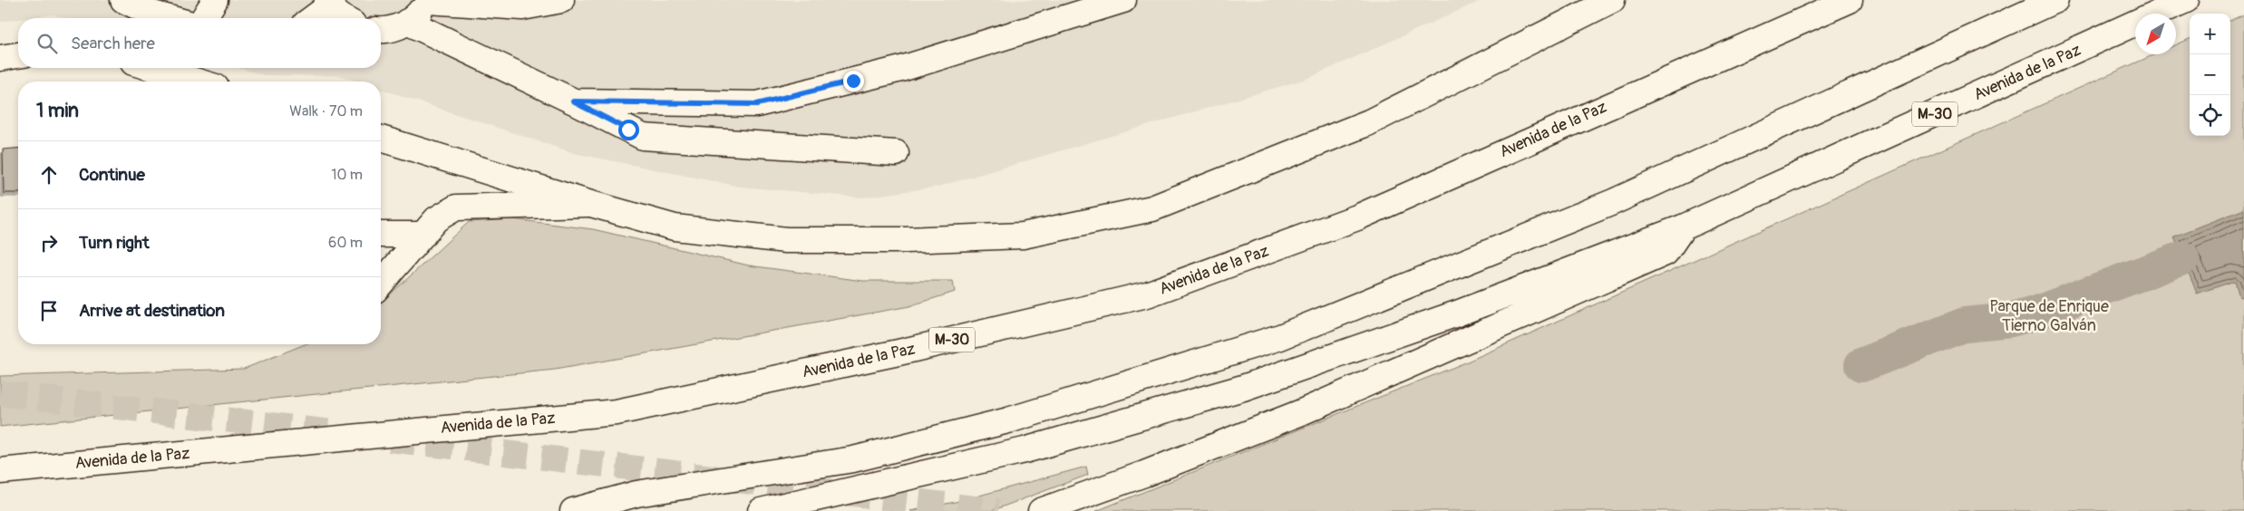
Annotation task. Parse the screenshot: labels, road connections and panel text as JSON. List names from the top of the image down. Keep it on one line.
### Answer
{"streets":{"main road":["Avenida de la Paz","M-30"]},"parks":["Parque de Enrique Tierno Galván"],"north":"bottom left","page":{"map_buttons":["+","−"],"search":"Search here","heading":["1 min","Walk · 70 m"],"list":[["Continue","10 m"],["Turn right","60 m"],"Arrive at destination"]}}
